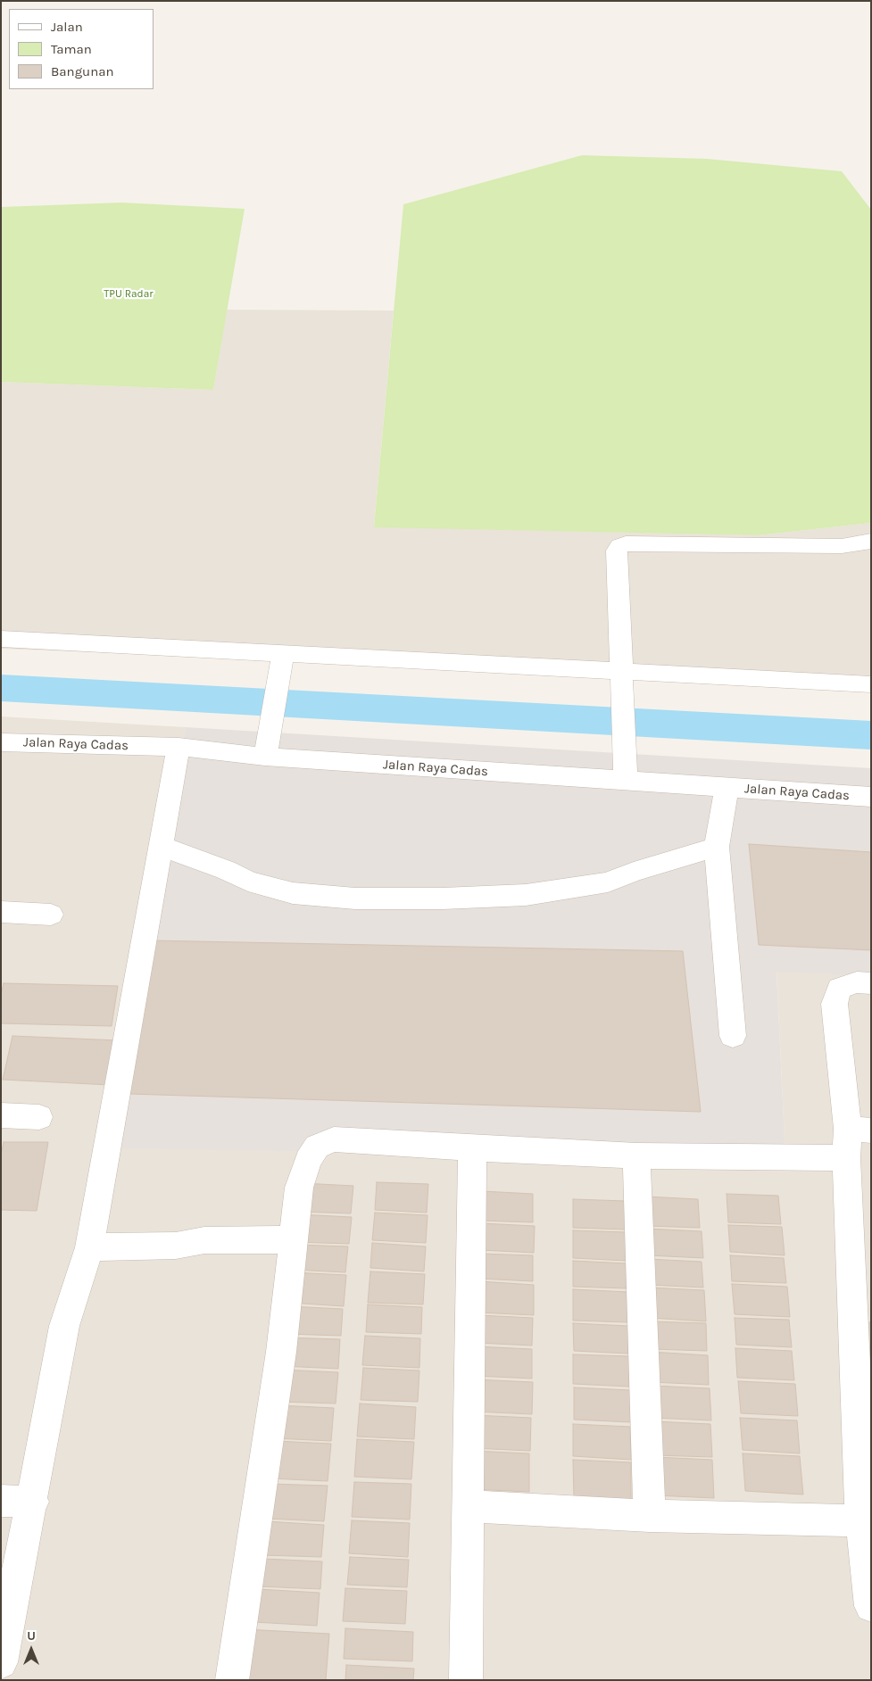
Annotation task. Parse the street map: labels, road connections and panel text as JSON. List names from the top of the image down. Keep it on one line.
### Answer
{"streets":{"street":["Jalan Raya Cadas"]},"parks":["TPU Radar"],"legend":["Jalan","Taman","Bangunan"],"north":"top"}
